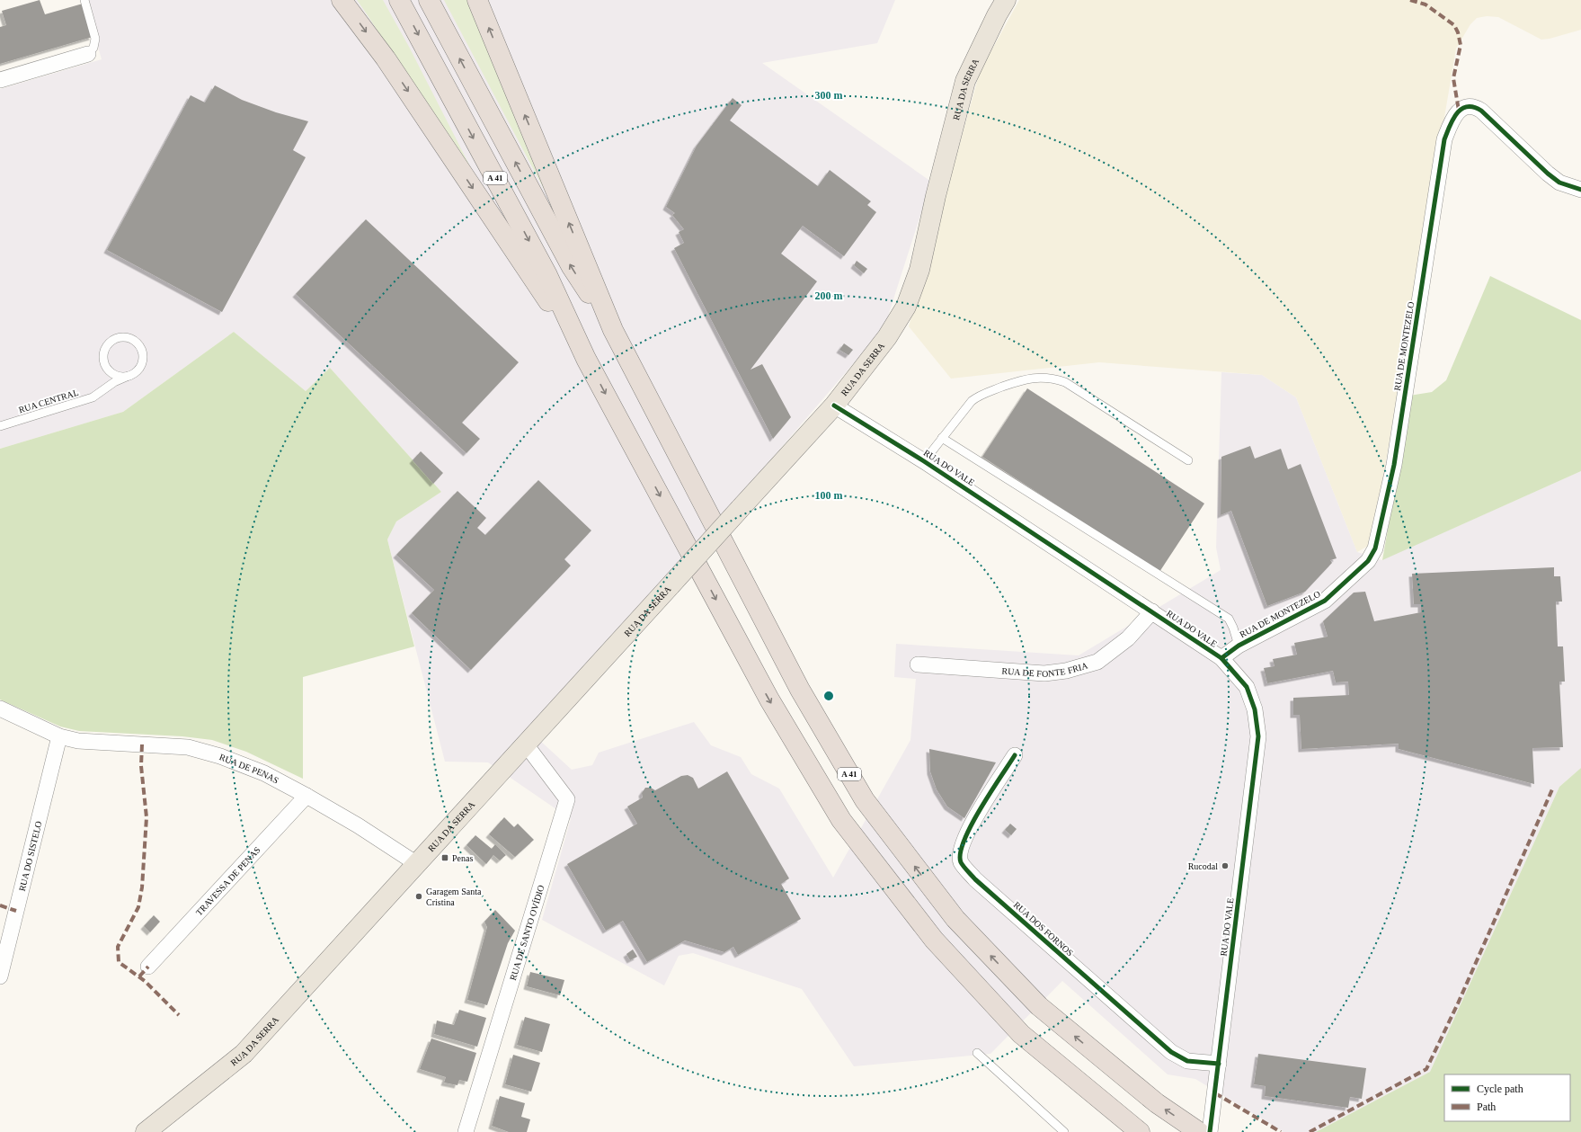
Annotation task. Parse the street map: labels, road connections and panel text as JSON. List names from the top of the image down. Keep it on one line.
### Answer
{"streets":{"highway":["A 41"],"main road":["RUA DA SERRA"],"street":["RUA DE MONTEZELO","RUA DO VALE","RUA DE FONTE FRIA","RUA DE PENAS","RUA DO SISTELO","TRAVESSA DE PENAS","RUA DOS FORNOS","RUA DE SANTO OVÍDIO"],"lane":["RUA CENTRAL"]},"crossings":[["RUA DA SERRA","RUA DO VALE"],["RUA DA SERRA","RUA DE PENAS"],["RUA DA SERRA","RUA DE SANTO OVÍDIO"],["RUA DE MONTEZELO","RUA DO VALE"],["RUA DO VALE","RUA DE FONTE FRIA"],["RUA DO VALE","RUA DOS FORNOS"],["RUA DE PENAS","RUA DO SISTELO"],["RUA DE PENAS","TRAVESSA DE PENAS"]],"places":{"transit":["Penas"],"other":["Rucodal","Garagem Santa Cristina"]},"legend":["Cycle path","Path"],"rings":["300 m","200 m","100 m"]}
